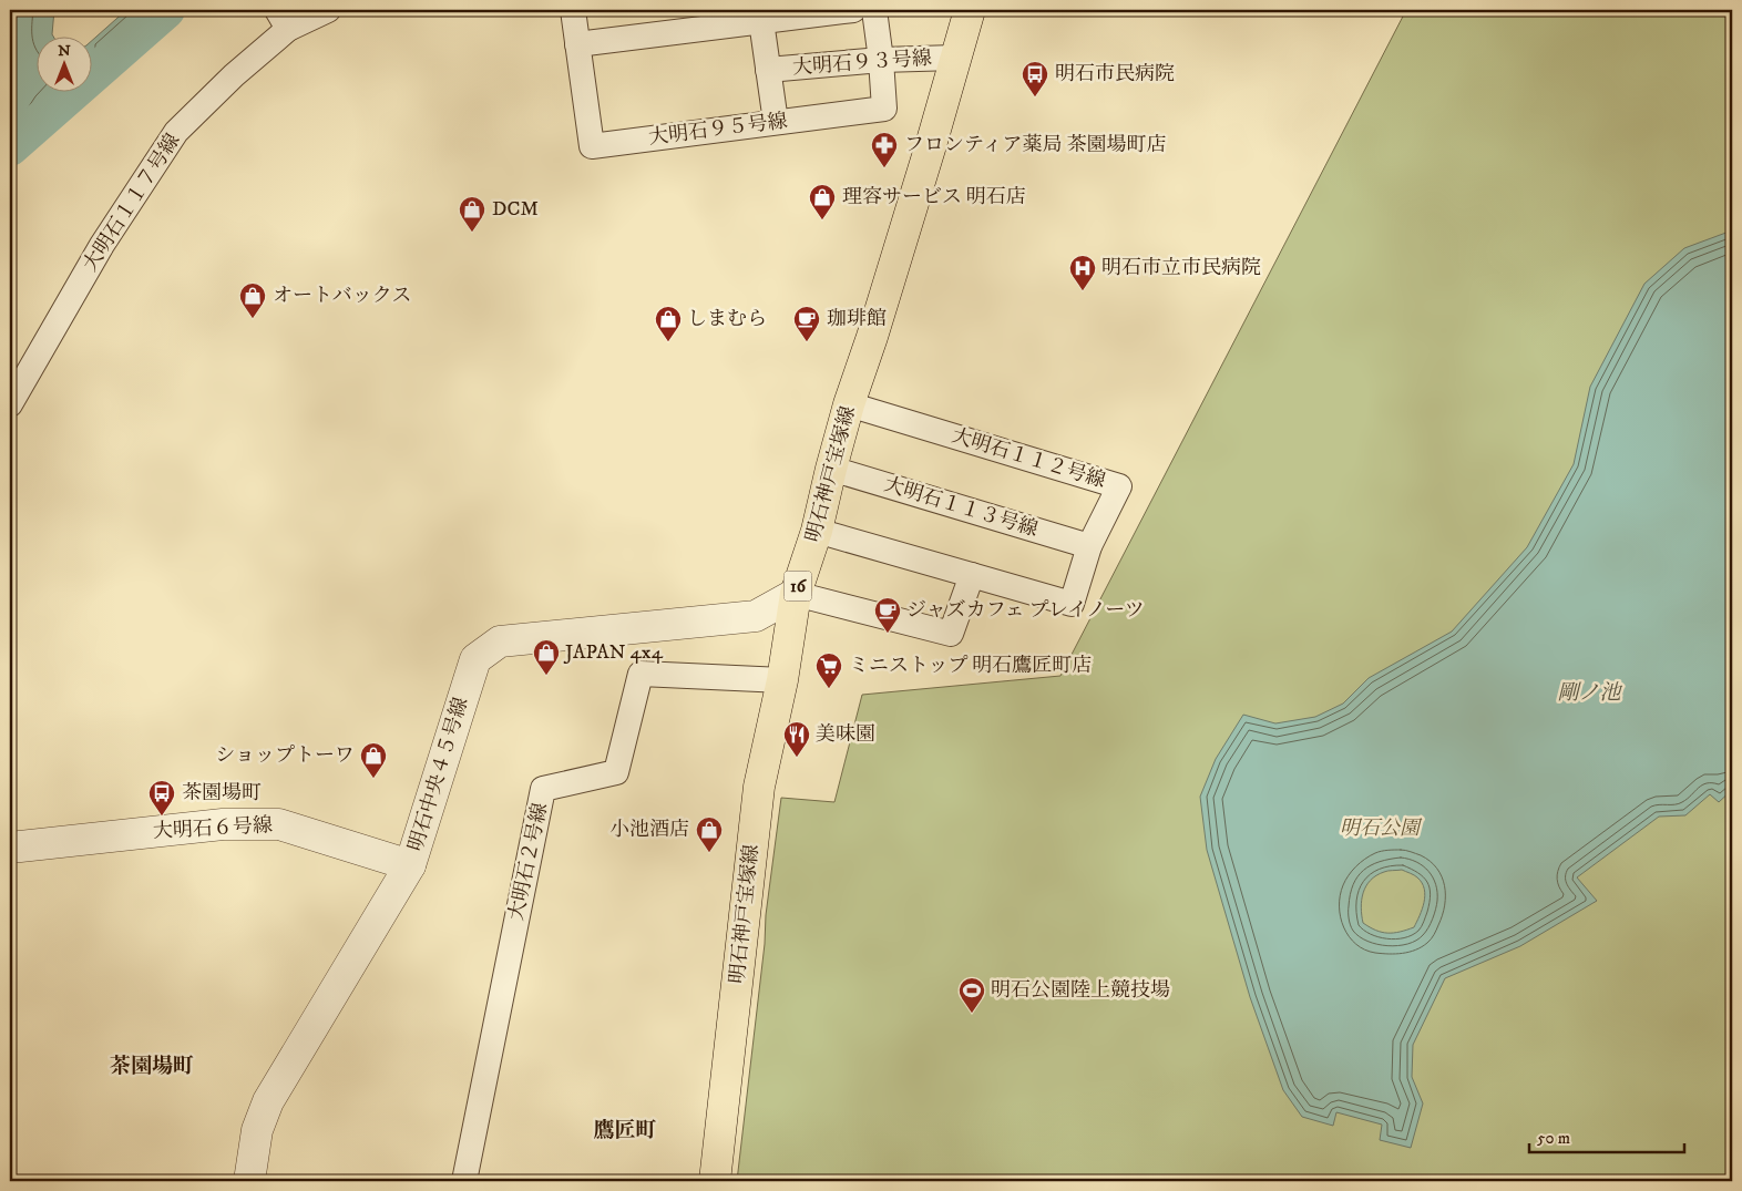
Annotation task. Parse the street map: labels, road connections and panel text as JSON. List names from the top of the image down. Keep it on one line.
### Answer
{"streets":{"main road":["明石神戸宝塚線","16"],"street":["大明石９３号線","大明石９５号線","大明石１１７号線","大明石１１２号線","大明石１１３号線","明石中央４５号線","大明石６号線","大明石２号線"]},"crossings":[["大明石９３号線","大明石９５号線"],["大明石９３号線","明石神戸宝塚線"],["大明石１１２号線","明石神戸宝塚線"],["大明石１１２号線","大明石１１３号線"],["明石神戸宝塚線","大明石１１３号線"],["明石神戸宝塚線","明石中央４５号線"],["明石神戸宝塚線","大明石２号線"],["明石中央４５号線","大明石６号線"]],"districts":["茶園場町","鷹匠町"],"water":["剛ノ池"],"parks":["明石公園"],"places":{"bus stop":["明石市民病院","茶園場町"],"pharmacy":["フロンティア薬局 茶園場町店"],"shop":["理容サービス 明石店","DCM","オートバックス","しまむら","JAPAN 4x4","ショップトーワ","小池酒店"],"hospital":["明石市立市民病院"],"cafe":["珈琲館","ジャズカフェ プレイノーツ"],"supermarket":["ミニストップ 明石鷹匠町店"],"restaurant":["美味園"],"sports":["明石公園陸上競技場"]},"scale_bar":"50 m","north":"top"}
